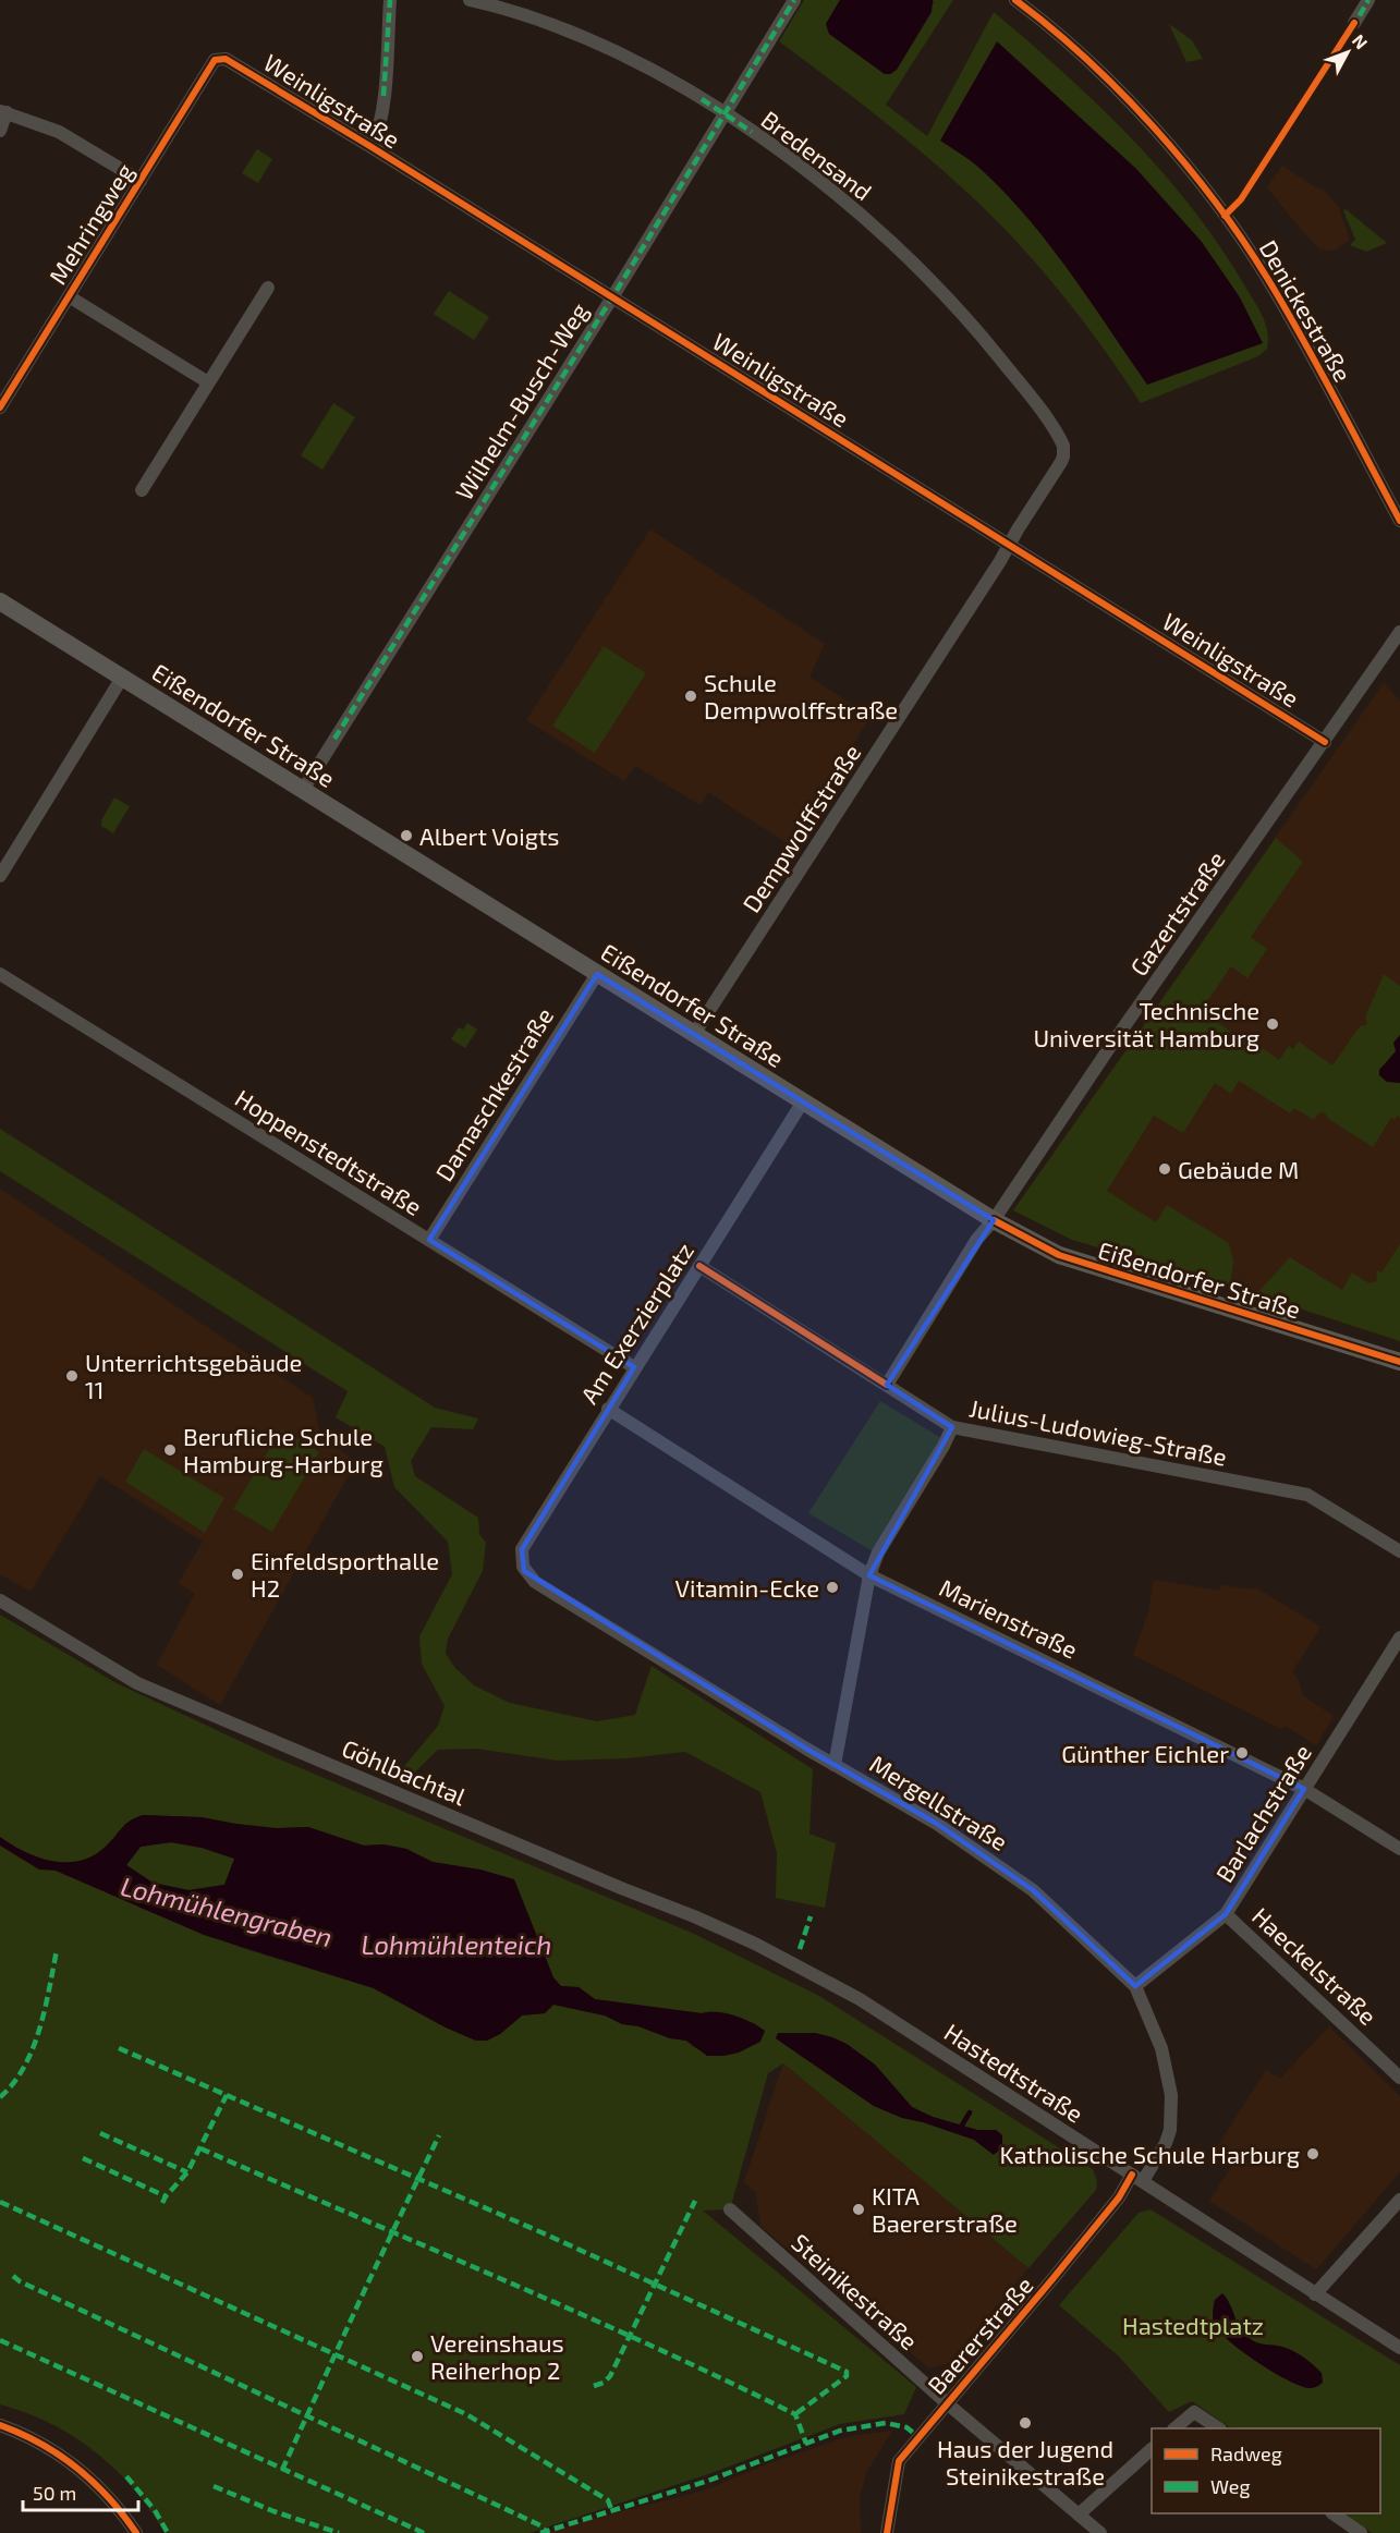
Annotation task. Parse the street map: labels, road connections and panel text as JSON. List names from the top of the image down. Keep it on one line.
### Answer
{"streets":{"main road":["Eißendorfer Straße"],"street":["Weinligstraße","Bredensand","Mehringweg","Denickestraße","Wilhelm-Busch-Weg","Dempwolffstraße","Gazertstraße","Damaschkestraße","Hoppenstedtstraße","Am Exerzierplatz","Julius-Ludowieg-Straße","Marienstraße","Göhlbachtal","Mergellstraße","Barlachstraße","Haeckelstraße","Hastedtstraße","Steinikestraße","Baererstraße"]},"crossings":[["Weinligstraße","Mehringweg"],["Weinligstraße","Wilhelm-Busch-Weg"],["Weinligstraße","Dempwolffstraße"],["Weinligstraße","Gazertstraße"],["Bredensand","Wilhelm-Busch-Weg"],["Bredensand","Dempwolffstraße"],["Wilhelm-Busch-Weg","Eißendorfer Straße"],["Eißendorfer Straße","Dempwolffstraße"],["Eißendorfer Straße","Gazertstraße"],["Eißendorfer Straße","Damaschkestraße"],["Eißendorfer Straße","Am Exerzierplatz"],["Gazertstraße","Julius-Ludowieg-Straße"],["Damaschkestraße","Hoppenstedtstraße"],["Hoppenstedtstraße","Am Exerzierplatz"],["Am Exerzierplatz","Julius-Ludowieg-Straße"],["Am Exerzierplatz","Marienstraße"],["Am Exerzierplatz","Mergellstraße"],["Marienstraße","Barlachstraße"],["Göhlbachtal","Hastedtstraße"],["Mergellstraße","Barlachstraße"],["Mergellstraße","Hastedtstraße"],["Mergellstraße","Baererstraße"],["Barlachstraße","Haeckelstraße"],["Hastedtstraße","Baererstraße"],["Steinikestraße","Baererstraße"]],"water":["Lohmühlengraben","Lohmühlenteich"],"parks":["Hastedtplatz"],"places":["Schule Dempwolffstraße","Albert Voigts","Technische Universität Hamburg","Gebäude M","Unterrichtsgebäude 11","Berufliche Schule Hamburg-Harburg","Einfeldsporthalle H2","Vitamin-Ecke","Günther Eichler","Katholische Schule Harburg","KITA Baererstraße","Vereinshaus Reiherhop 2","Haus der Jugend Steinikestraße"],"legend":["Radweg","Weg"],"scale_bar":"50 m","north":"top right"}
